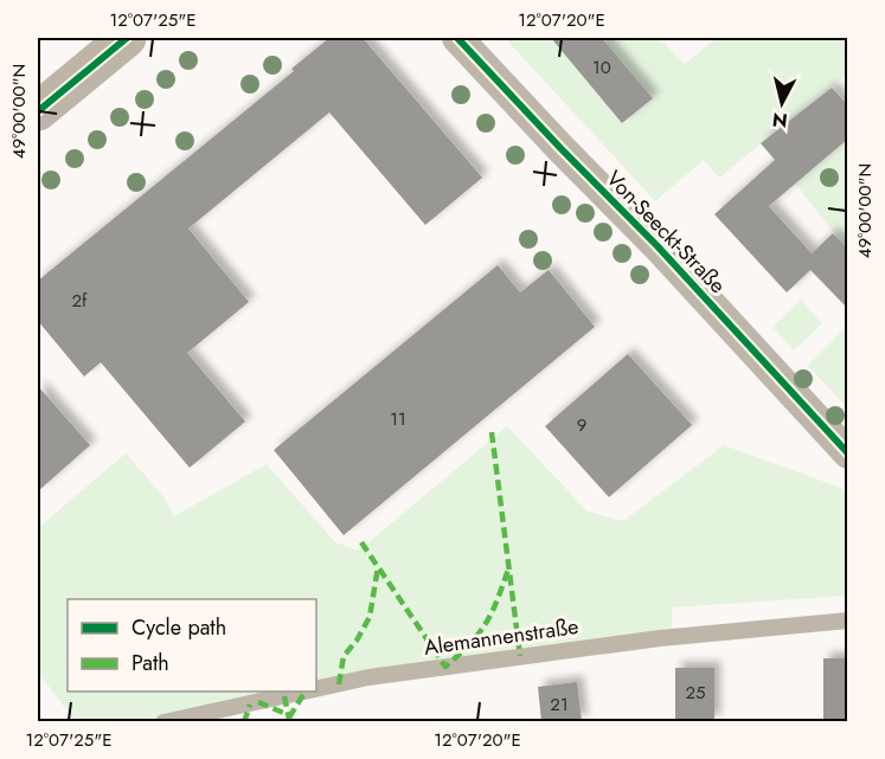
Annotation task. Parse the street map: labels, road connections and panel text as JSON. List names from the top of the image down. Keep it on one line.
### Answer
{"streets":{"street":["Von-Seeckt-Straße"],"lane":["Alemannenstraße"]},"house_numbers":["10","2f","11","9","25","21"],"legend":["Cycle path","Path"],"north":"bottom","coordinates":["12°07'25\"E","12°07'20\"E","49°00'00\"N"]}
